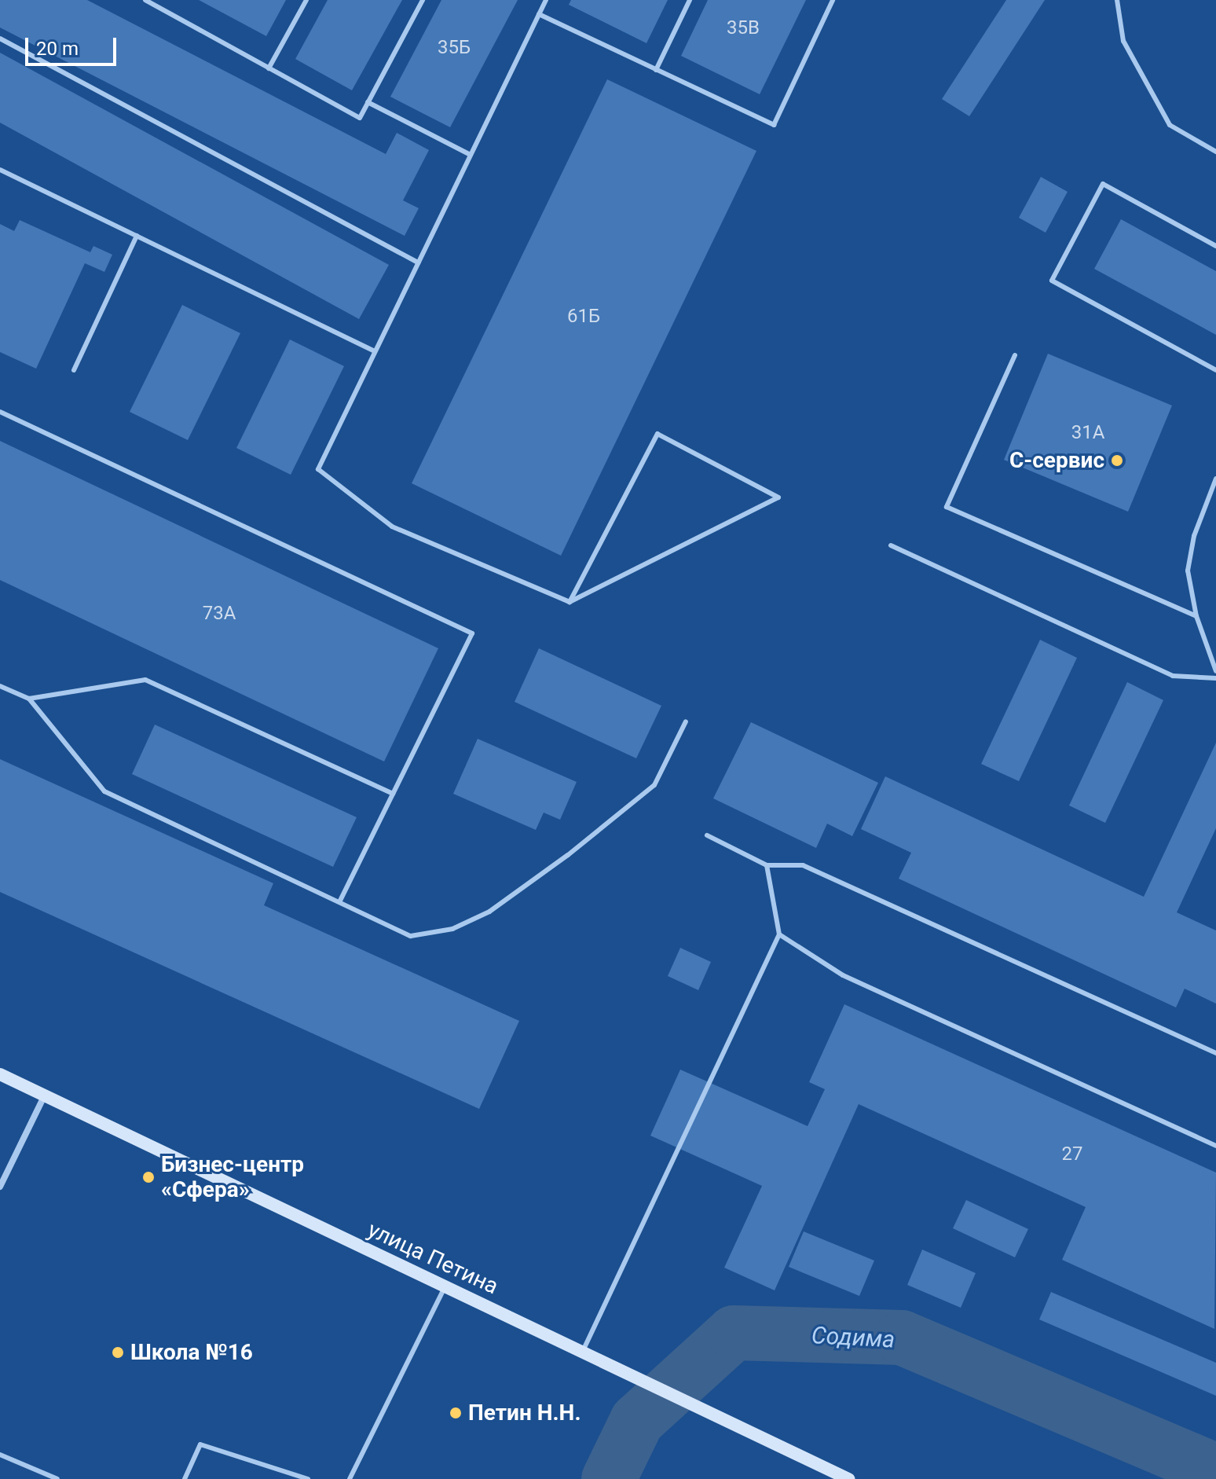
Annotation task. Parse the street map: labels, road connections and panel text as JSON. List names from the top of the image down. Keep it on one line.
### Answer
{"streets":{"street":["улица Петина"]},"water":["Содима"],"places":["С-сервис","Бизнес-центр «Сфера»","Школа №16","Петин Н.Н."],"house_numbers":["35В","35Б","61Б","31А","73А","27"],"scale_bar":"20 m"}
